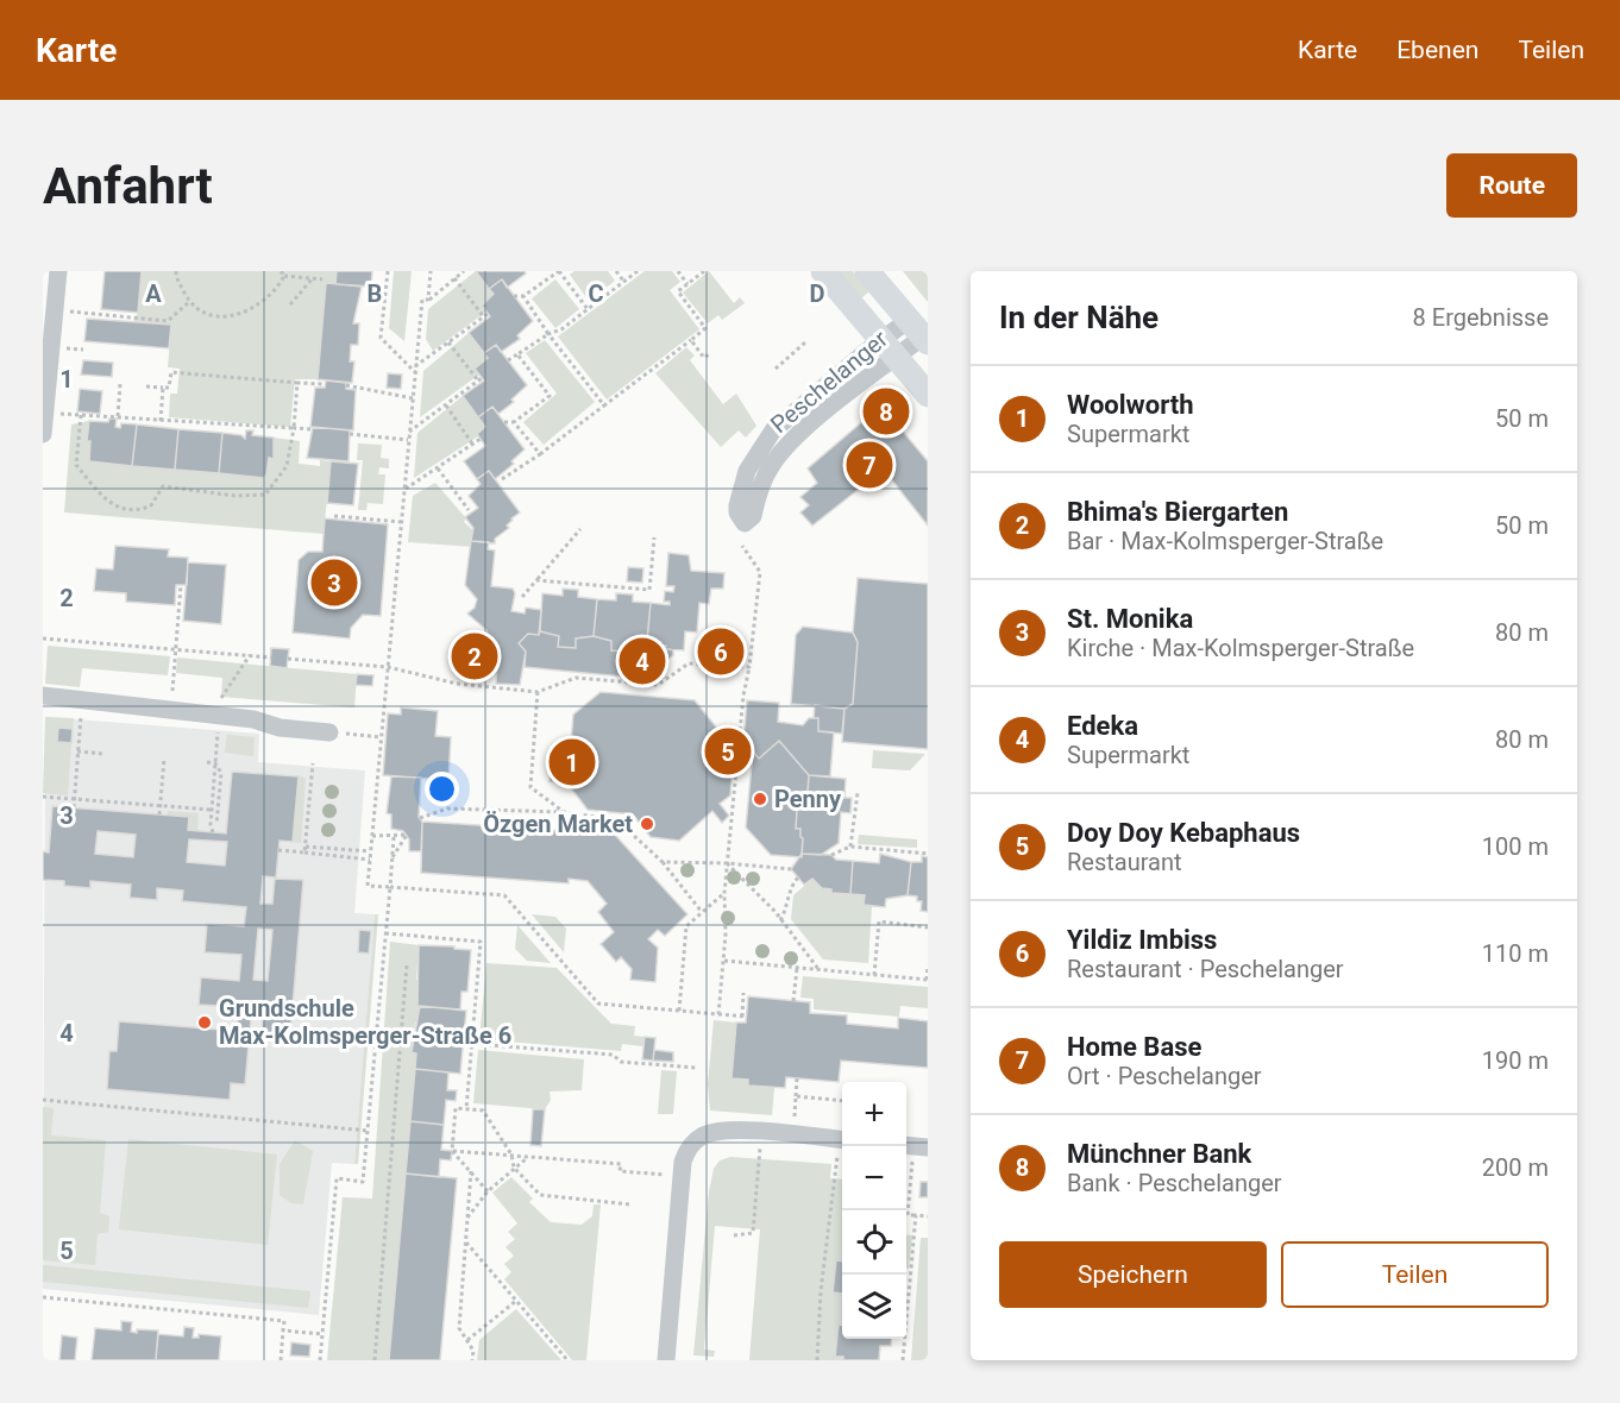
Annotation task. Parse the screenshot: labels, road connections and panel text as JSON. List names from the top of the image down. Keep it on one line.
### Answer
{"streets":{"street":["Peschelanger"]},"places":["Penny","Özgen Market","Grundschule Max-Kolmsperger-Straße 6"],"page":{"header":"Karte","nav":["Karte","Ebenen","Teilen"],"buttons":["Route",["Speichern","Teilen"]],"title":"Anfahrt","heading":["In der Nähe","8 Ergebnisse"],"list":[{"mark":"1","name":"Woolworth","note":"Supermarkt","value":"50 m"},{"mark":"2","name":"Bhima's Biergarten","note":"Bar · Max-Kolmsperger-Straße","value":"50 m"},{"mark":"3","name":"St. Monika","note":"Kirche · Max-Kolmsperger-Straße","value":"80 m"},{"mark":"4","name":"Edeka","note":"Supermarkt","value":"80 m"},{"mark":"5","name":"Doy Doy Kebaphaus","note":"Restaurant","value":"100 m"},{"mark":"6","name":"Yildiz Imbiss","note":"Restaurant · Peschelanger","value":"110 m"},{"mark":"7","name":"Home Base","note":"Ort · Peschelanger","value":"190 m"},{"mark":"8","name":"Münchner Bank","note":"Bank · Peschelanger","value":"200 m"}],"pins":["8","7","3","6","2","4","5","1"],"map_buttons":["+","−"]},"grid":{"columns":["A","B","C","D"],"rows":["1","2","3","4","5"]}}
